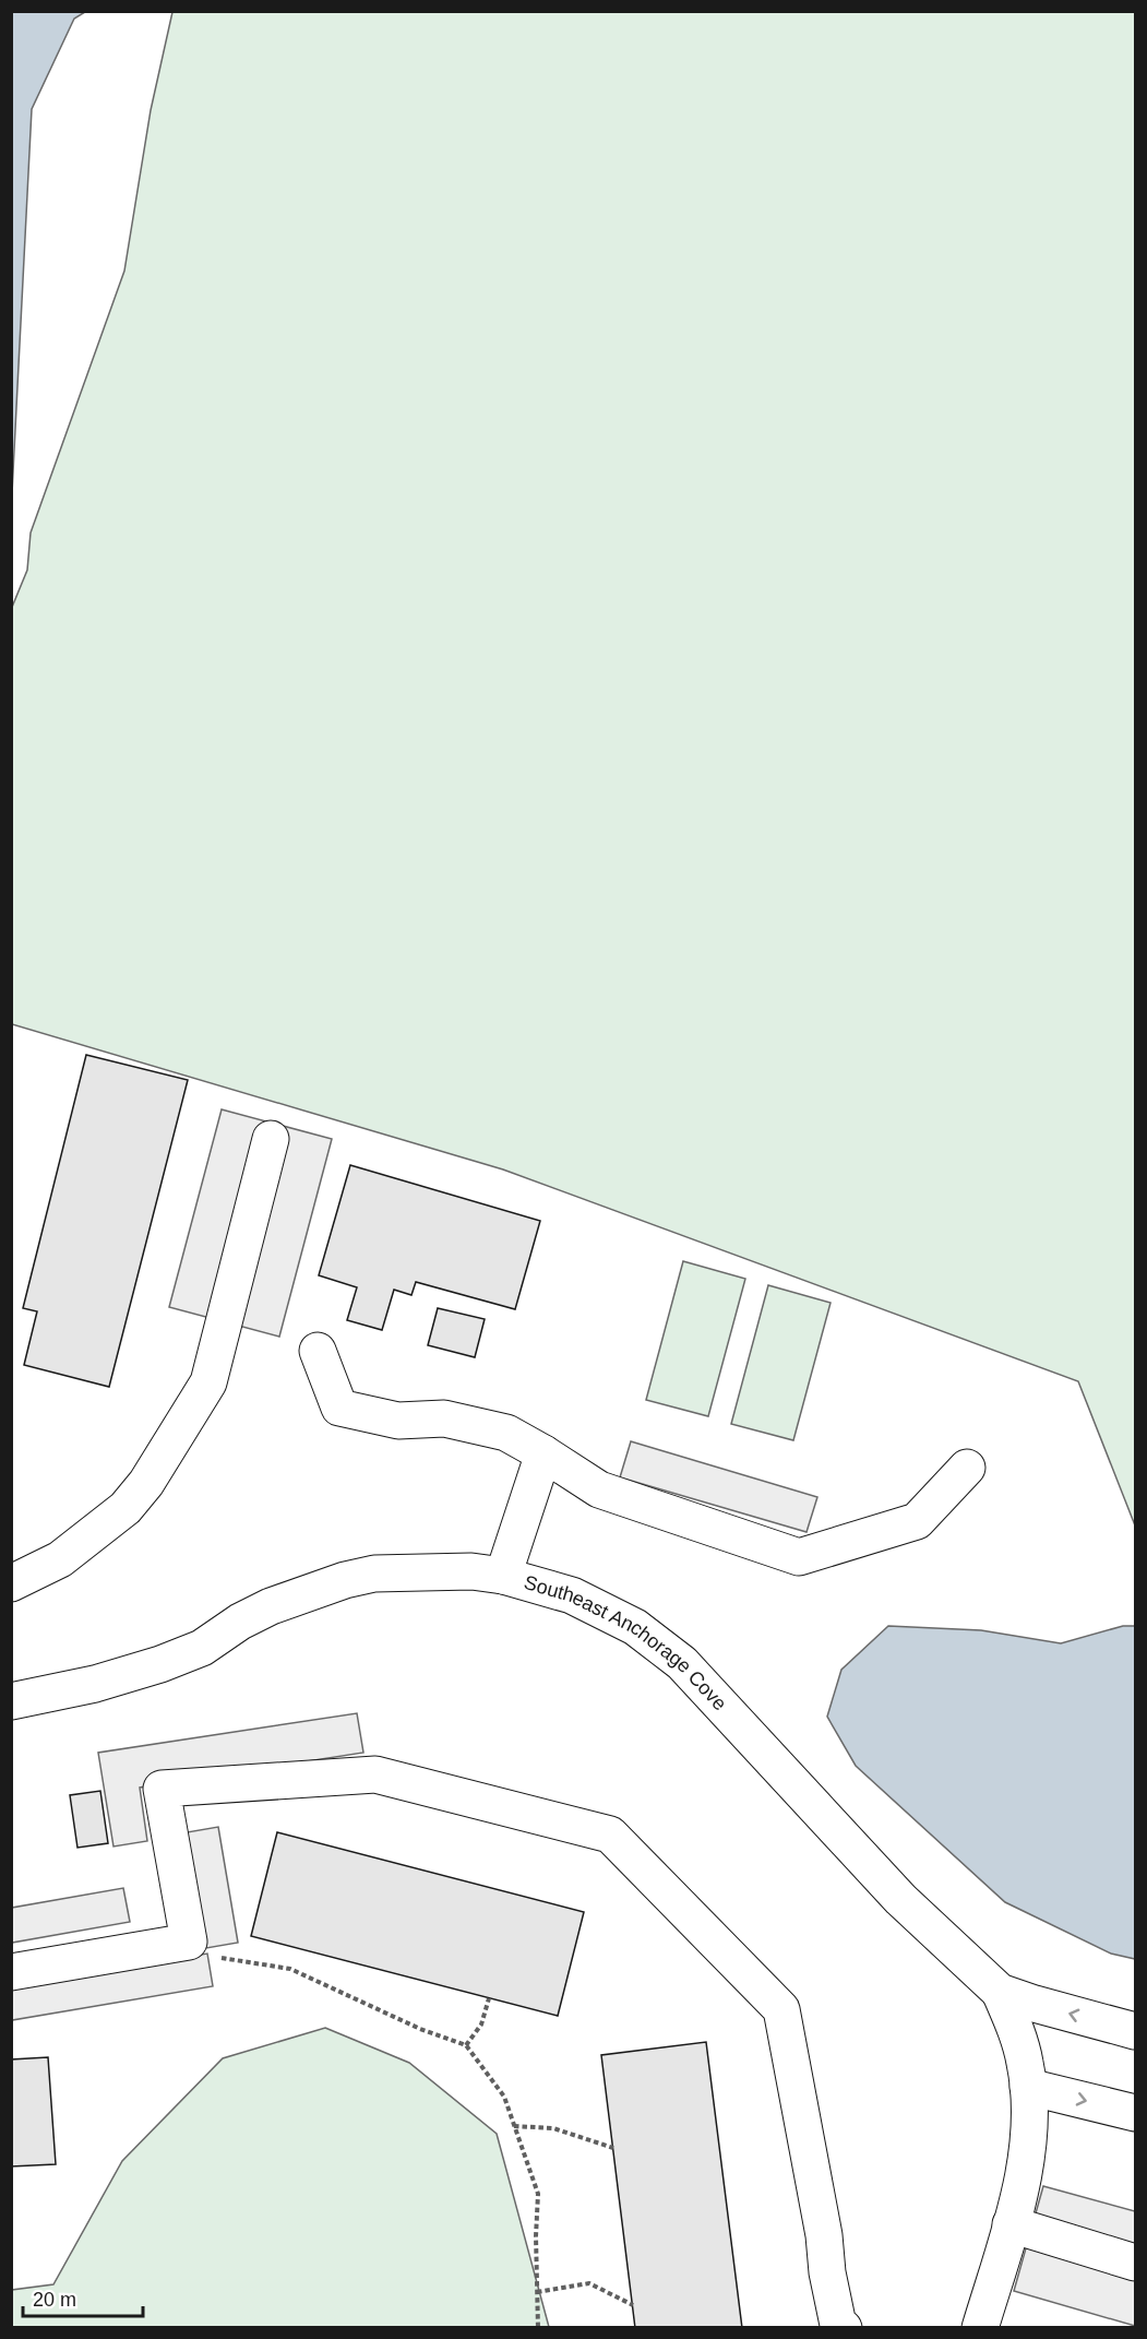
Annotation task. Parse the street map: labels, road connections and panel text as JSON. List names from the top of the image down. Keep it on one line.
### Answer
{"streets":{"street":["Southeast Anchorage Cove"]},"scale_bar":"20 m"}
